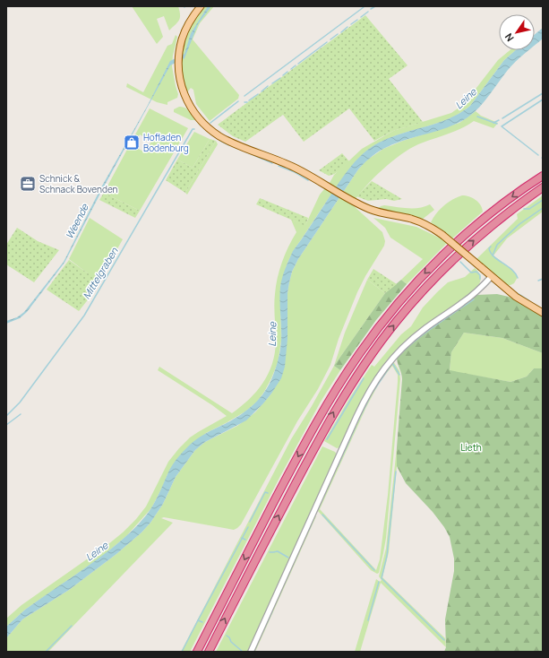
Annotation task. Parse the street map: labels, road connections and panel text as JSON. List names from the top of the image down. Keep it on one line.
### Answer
{"water":["Leine","Weende","Mittelgraben"],"parks":["Lieth"],"places":{"shop":["Hofladen Bodenburg"],"office":["Schnick & Schnack Bovenden"]},"north":"bottom left"}
